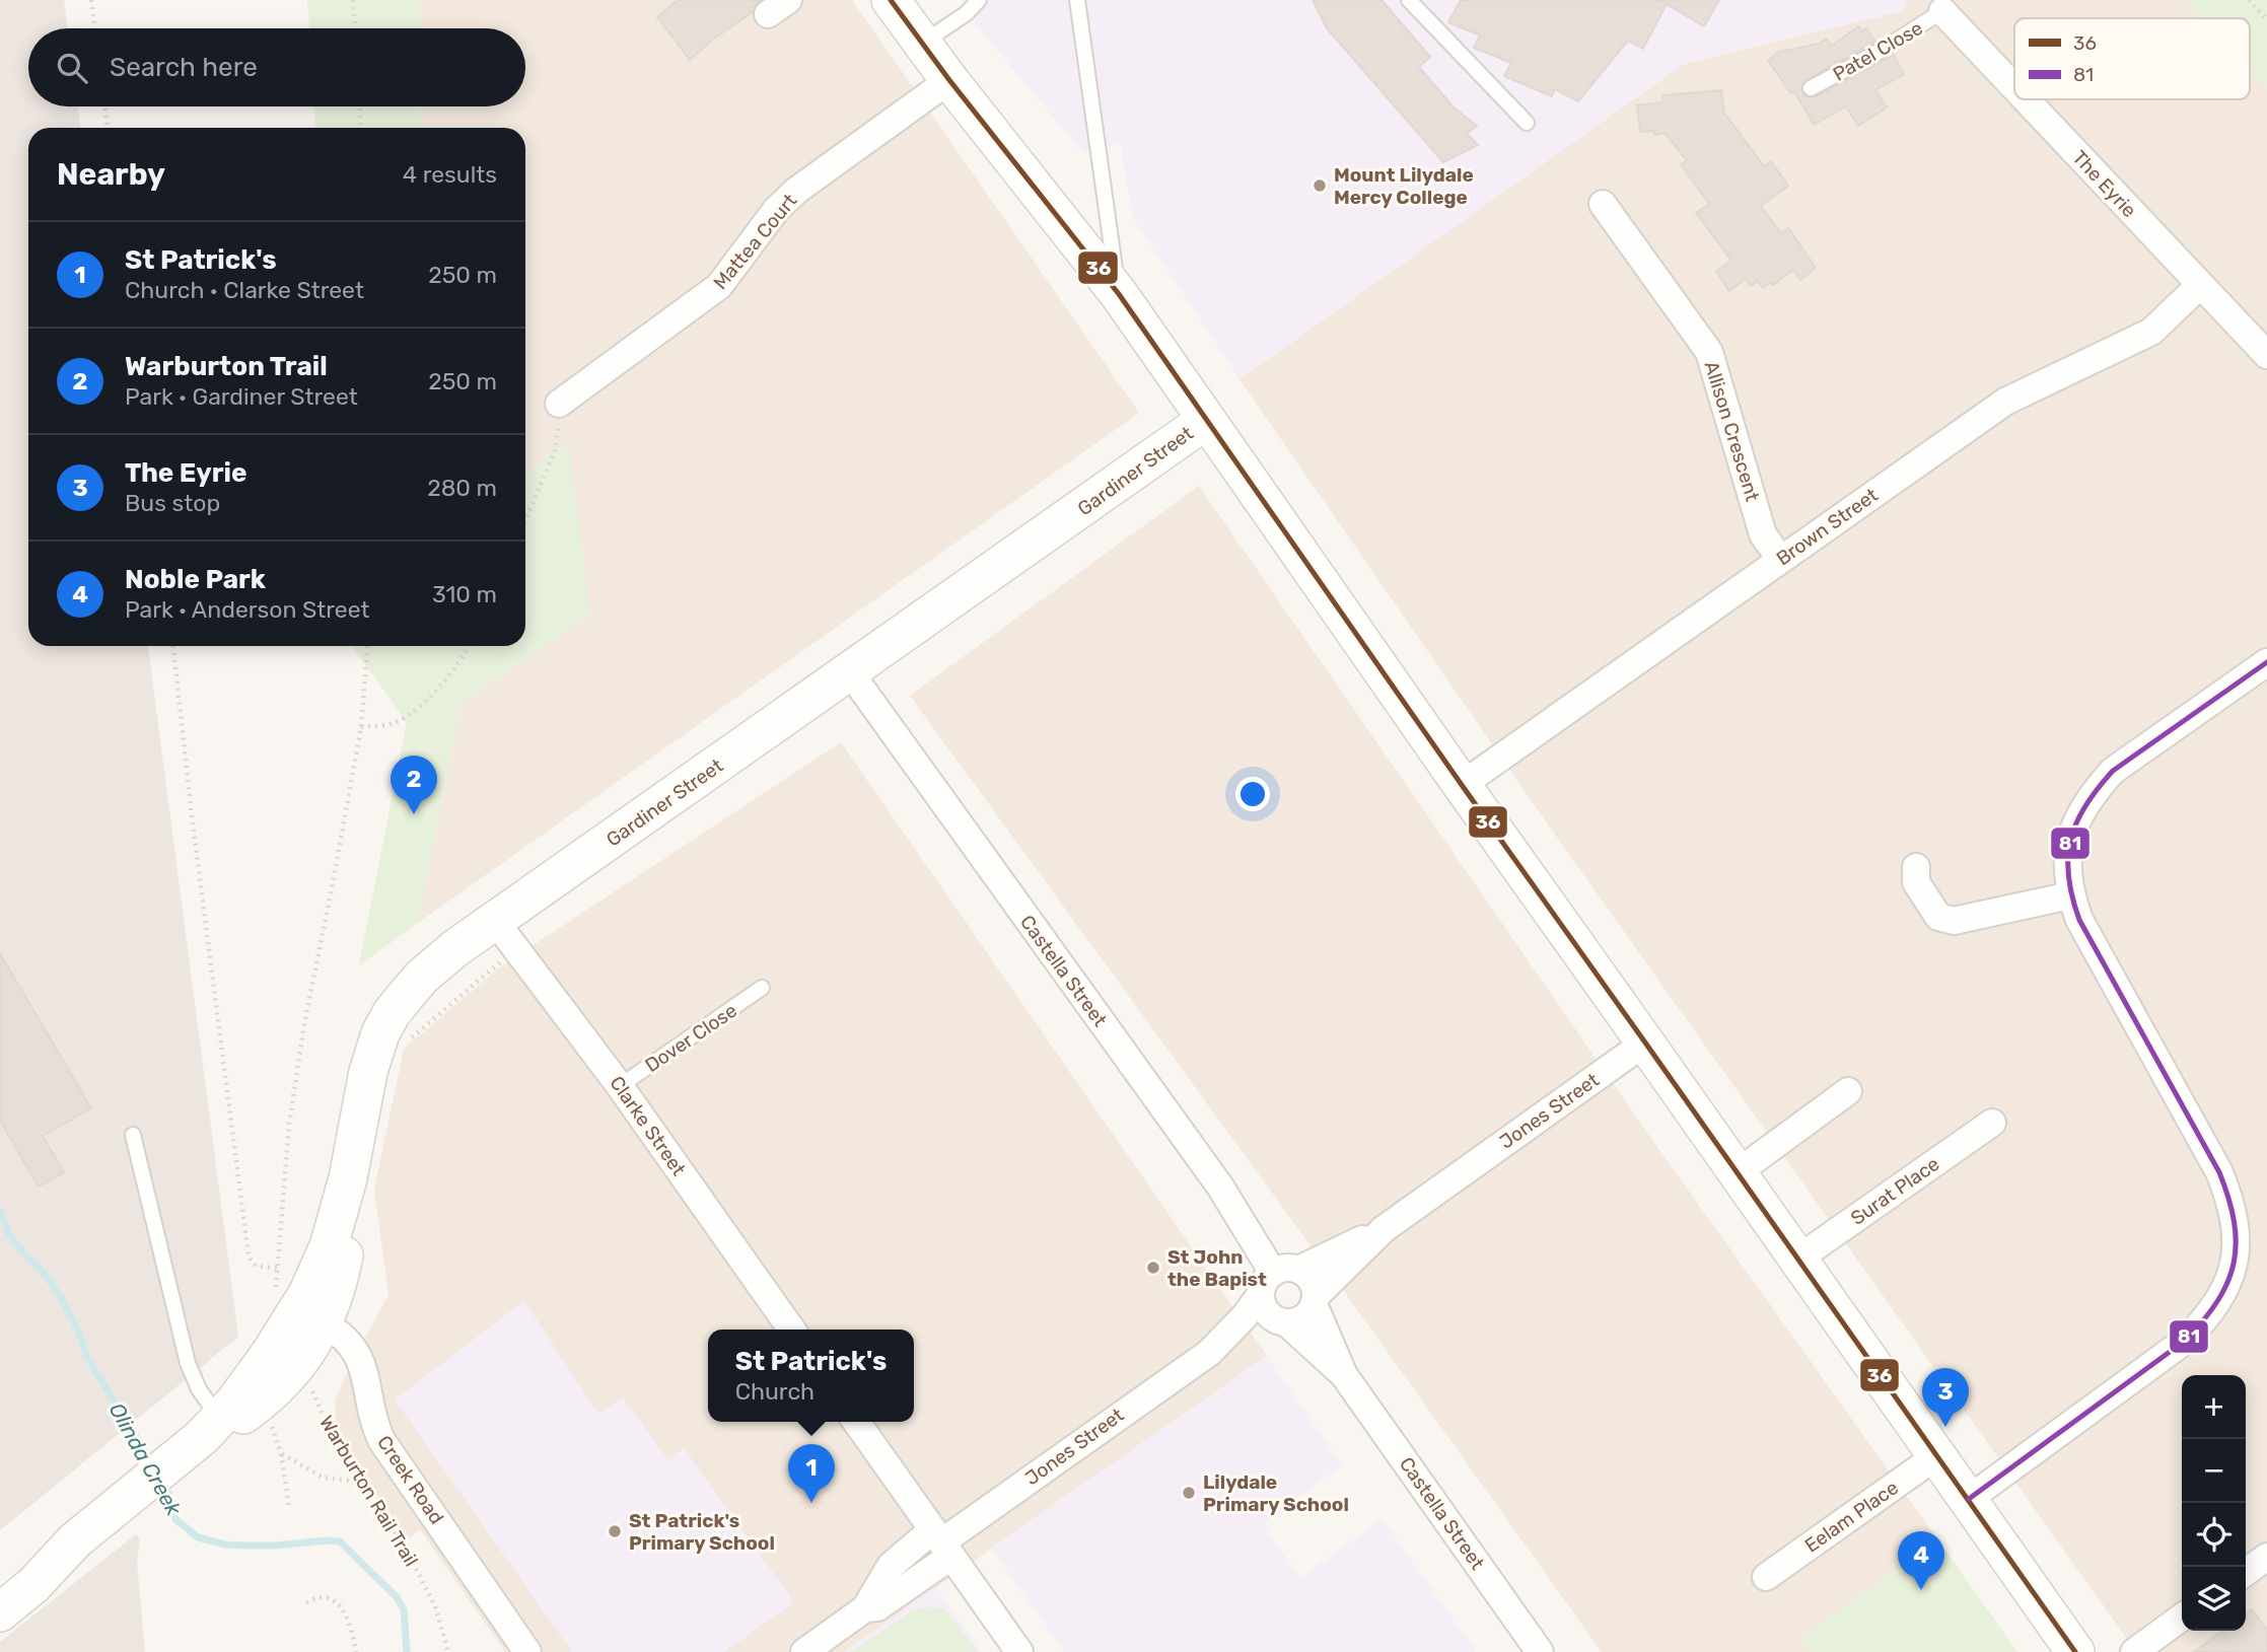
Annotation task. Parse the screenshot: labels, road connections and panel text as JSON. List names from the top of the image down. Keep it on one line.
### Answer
{"streets":{"main road":["Gardiner Street"],"street":["The Eyrie","Mattea Court","Allison Crescent","Brown Street","Castella Street","Jones Street","Clarke Street","Surat Place","Creek Road","Eelam Place"],"lane":["Patel Close","Dover Close"],"path":["Warburton Rail Trail"]},"crossings":[["Patel Close","The Eyrie"],["The Eyrie","Brown Street"],["Allison Crescent","Brown Street"],["Gardiner Street","Castella Street"],["Gardiner Street","Clarke Street"],["Gardiner Street","Creek Road"],["Castella Street","Jones Street"],["Dover Close","Clarke Street"]],"water":["Olinda Creek"],"places":["Mount Lilydale Mercy College","St John the Bapist","Lilydale Primary School","St Patrick's Primary School"],"lines":["transit line 36","transit line 81"],"legend":["36","81"],"page":{"search":"Search here","heading":["Nearby","4 results"],"list":[{"mark":"1","name":"St Patrick's","note":"Church · Clarke Street","value":"250 m"},{"mark":"2","name":"Warburton Trail","note":"Park · Gardiner Street","value":"250 m"},{"mark":"3","name":"The Eyrie","note":"Bus stop","value":"280 m"},{"mark":"4","name":"Noble Park","note":"Park · Anderson Street","value":"310 m"}],"pins":["2","3","1","4"],"popup":["St Patrick's","Church"],"map_buttons":["+","−"]}}
